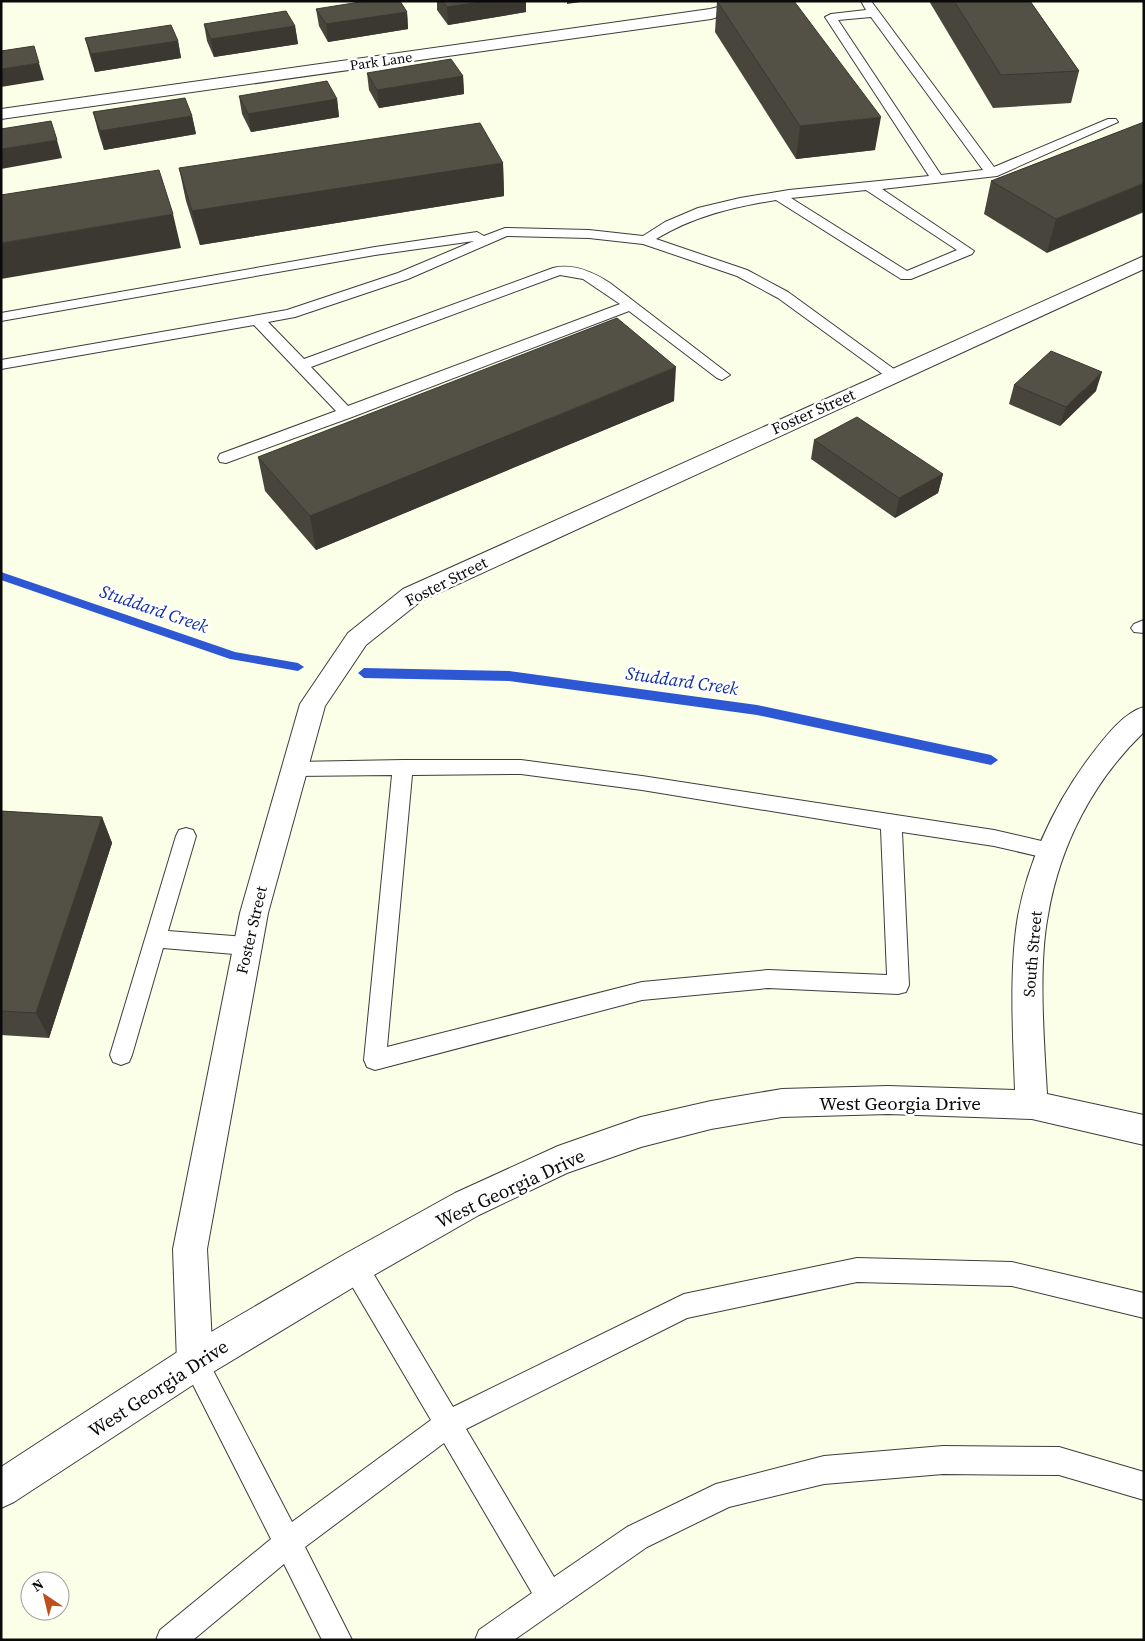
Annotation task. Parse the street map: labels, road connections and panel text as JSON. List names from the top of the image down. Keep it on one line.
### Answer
{"streets":{"street":["Park Lane","Foster Street","South Street","West Georgia Drive"]},"crossings":[["Foster Street","West Georgia Drive"],["South Street","West Georgia Drive"]],"water":["Studdard Creek"],"north":"top left"}
